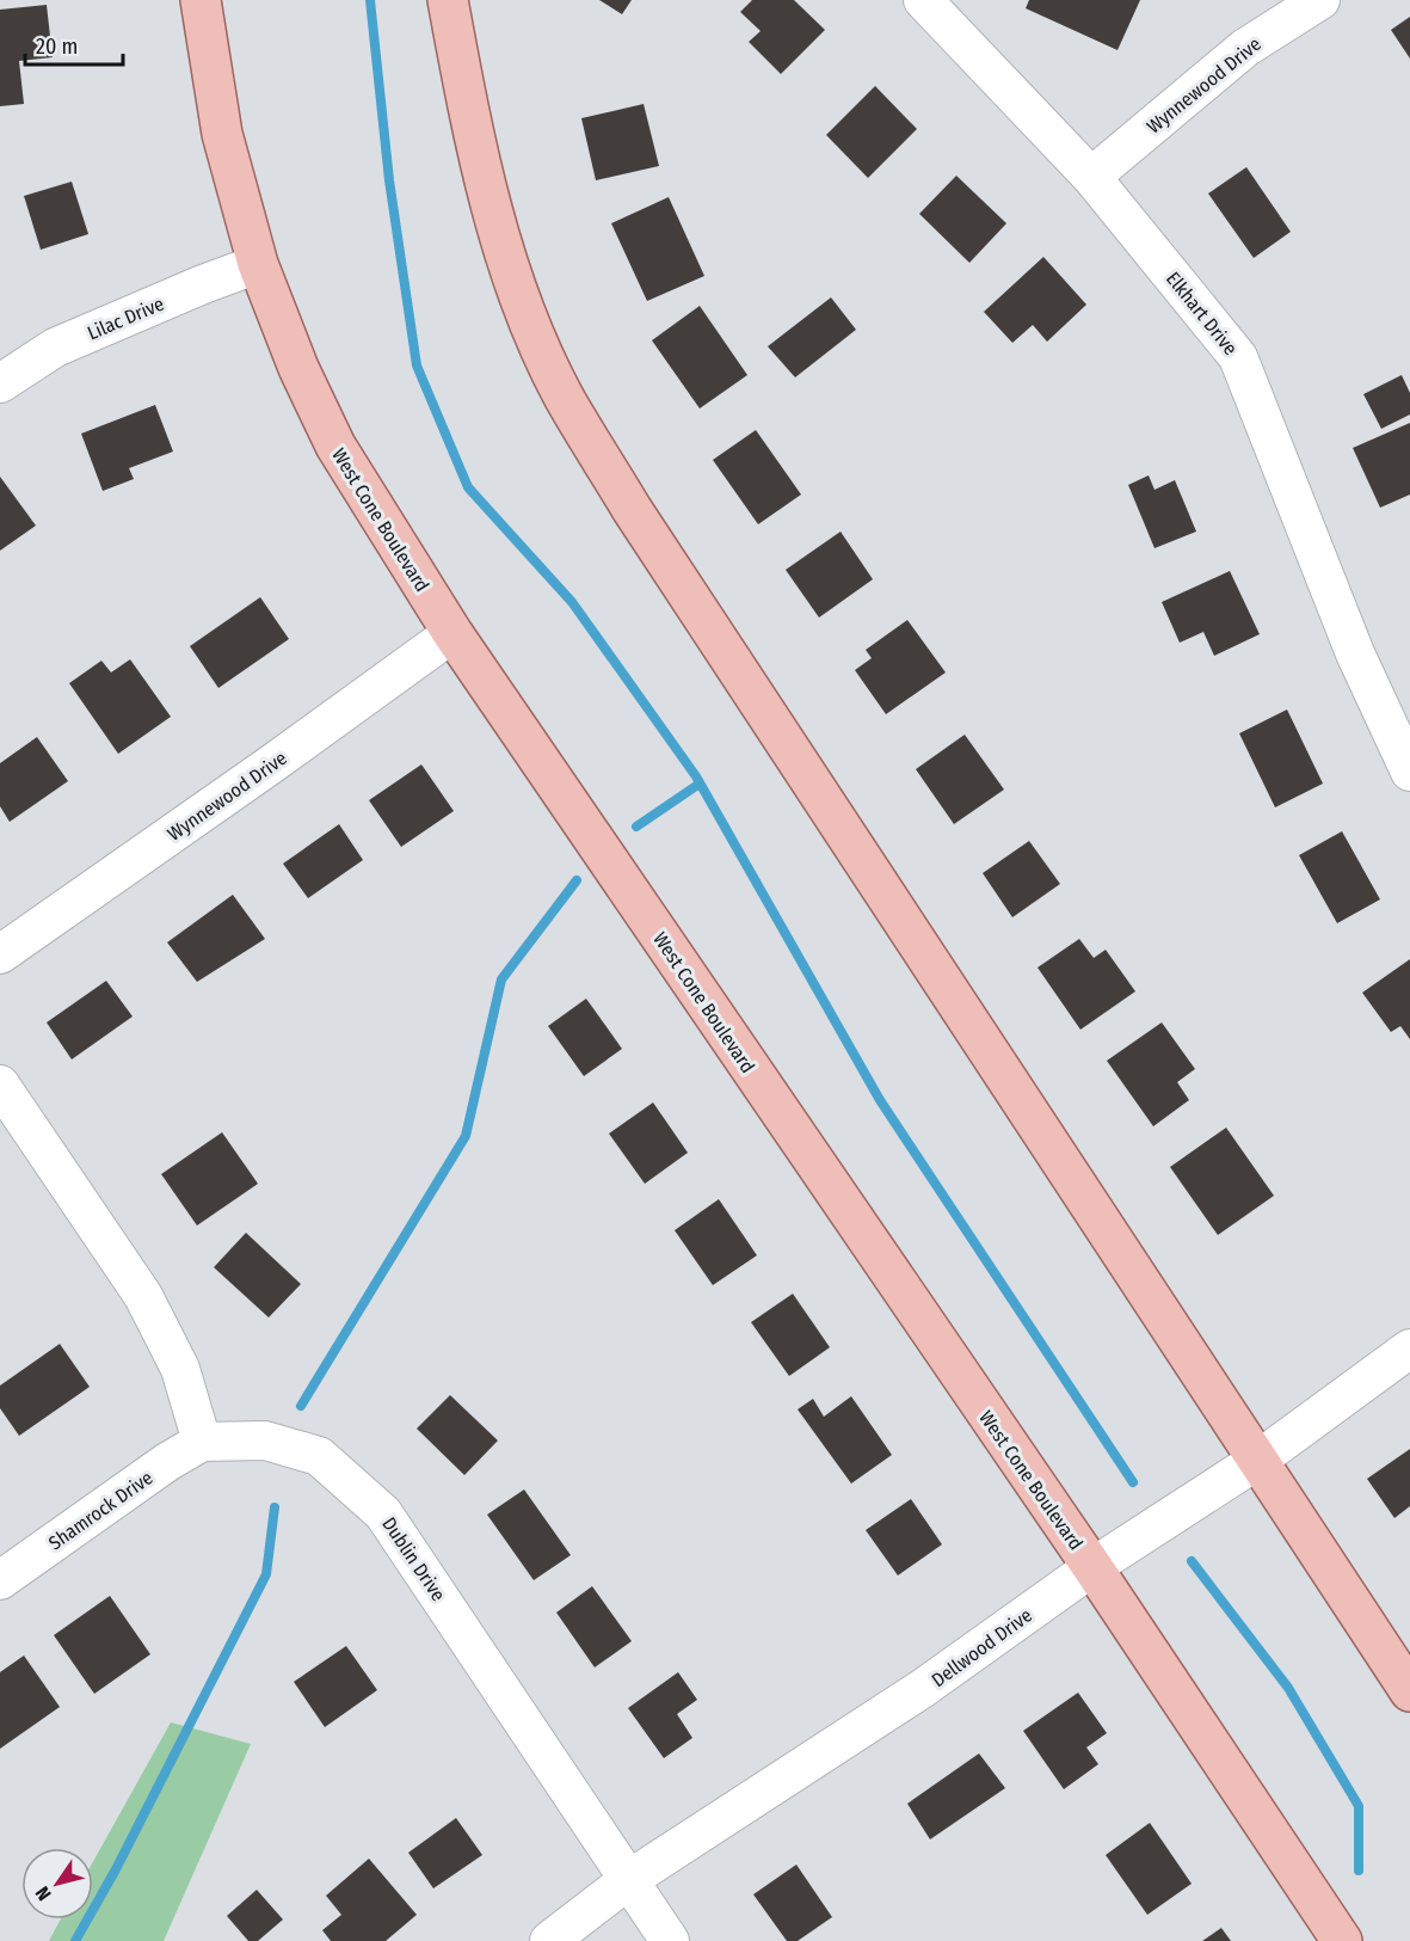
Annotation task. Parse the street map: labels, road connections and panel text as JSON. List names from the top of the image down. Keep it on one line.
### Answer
{"streets":{"main road":["West Cone Boulevard"],"street":["Wynnewood Drive","Elkhart Drive","Lilac Drive","Shamrock Drive","Dublin Drive","Dellwood Drive"]},"crossings":[["Wynnewood Drive","Elkhart Drive"],["Wynnewood Drive","West Cone Boulevard"],["Lilac Drive","West Cone Boulevard"],["West Cone Boulevard","Dellwood Drive"],["Shamrock Drive","Dublin Drive"],["Dublin Drive","Dellwood Drive"]],"scale_bar":"20 m","north":"bottom left"}
